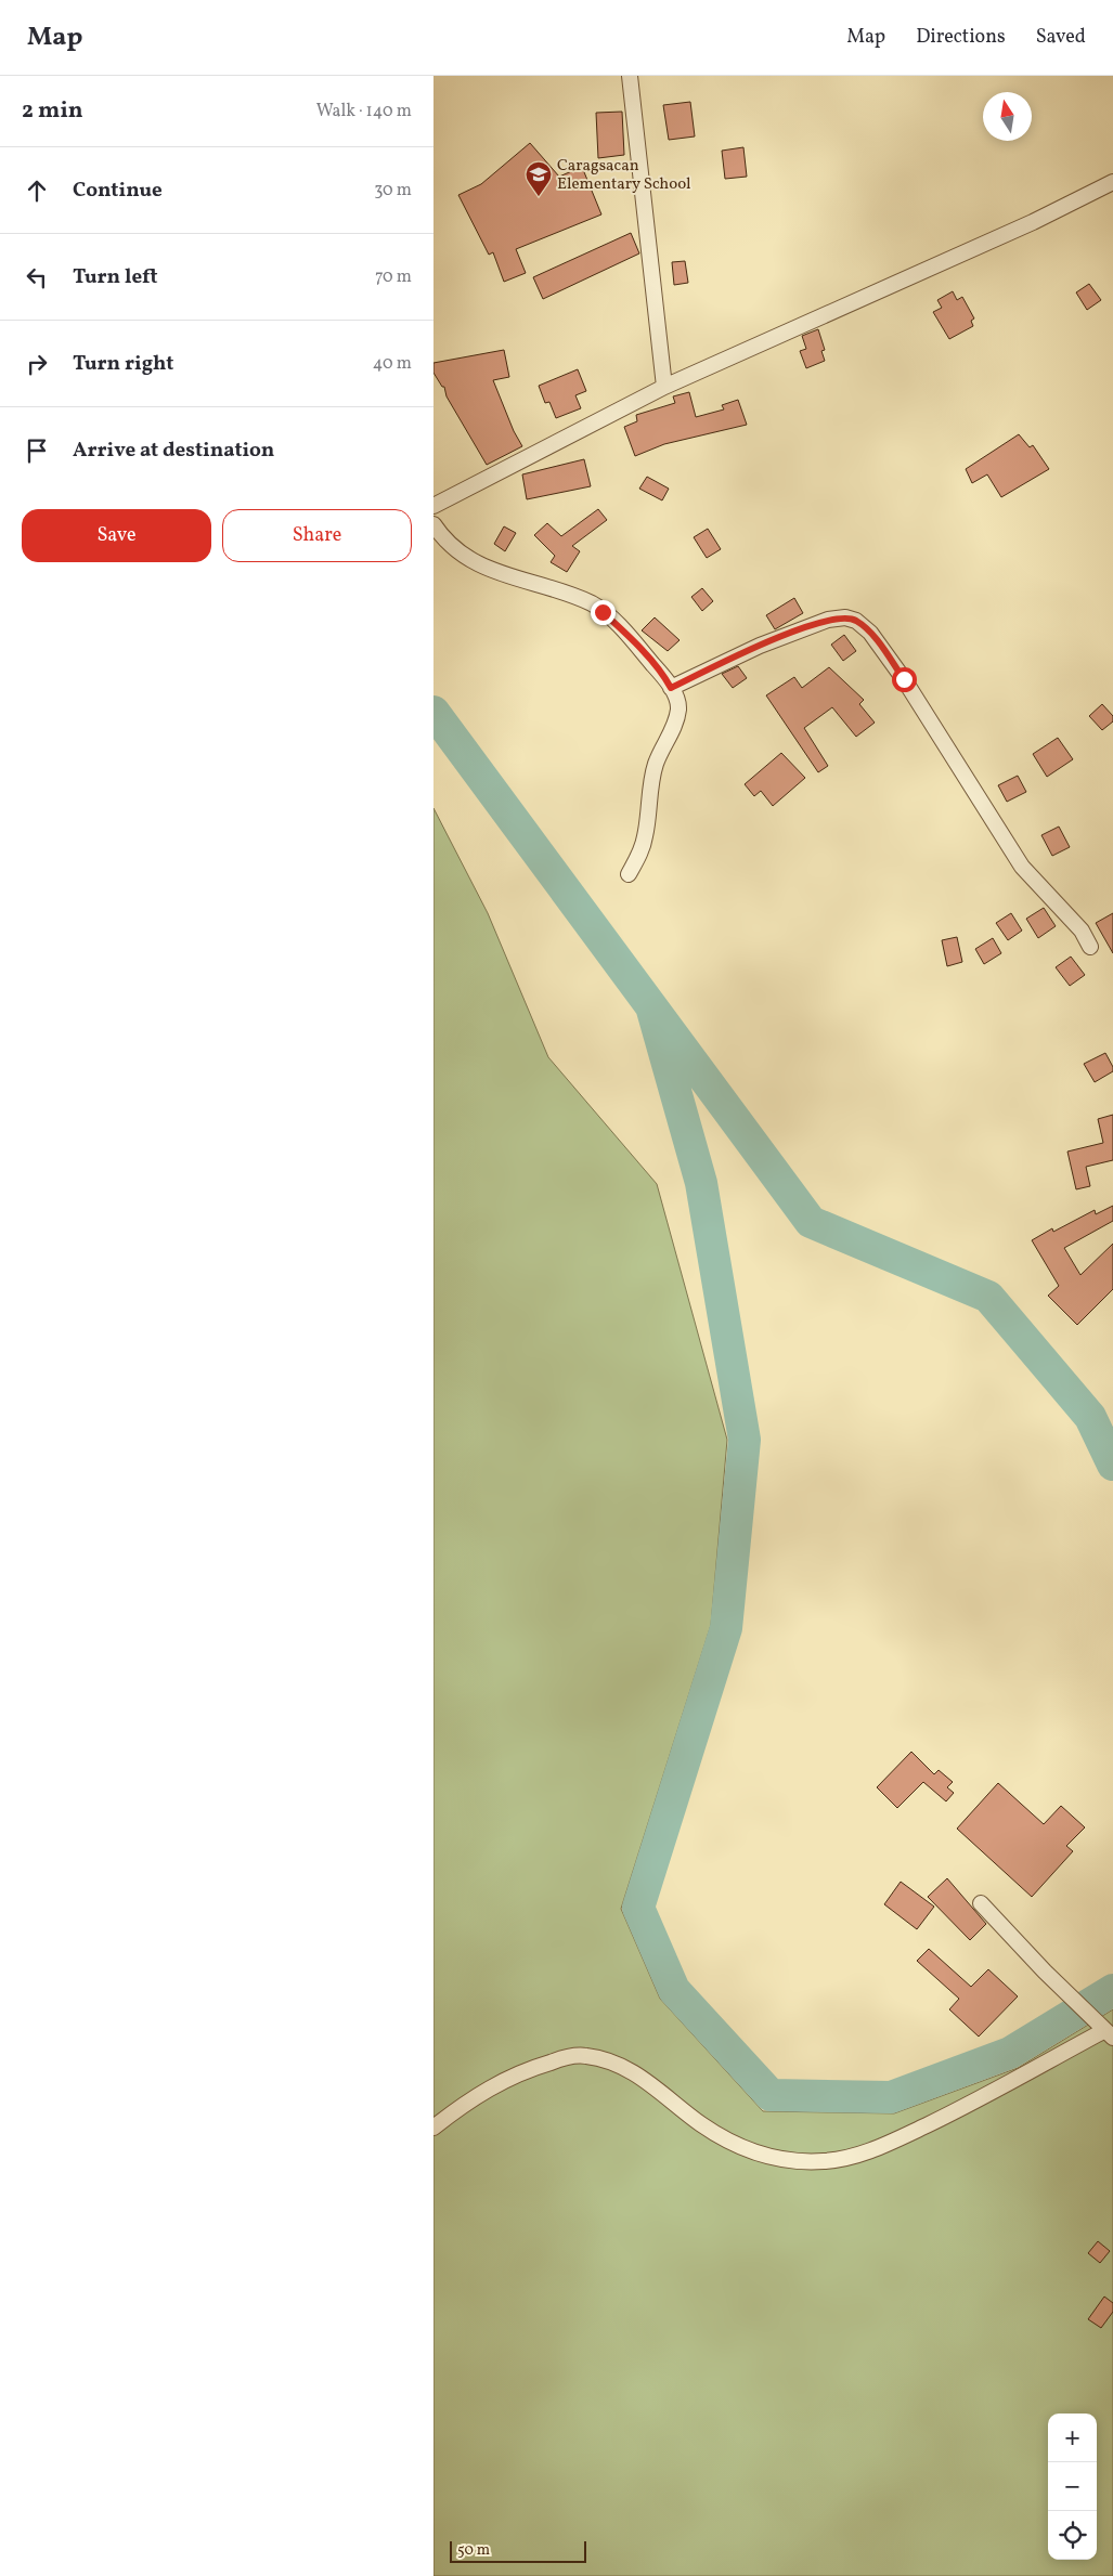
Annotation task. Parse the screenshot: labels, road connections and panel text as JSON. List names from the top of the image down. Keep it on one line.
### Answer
{"places":{"school or university":["Caragsacan Elementary School"]},"scale_bar":"50 m","north":"top","page":{"header":"Map","nav":["Map","Directions","Saved"],"heading":["2 min","Walk · 140 m"],"list":[["Continue","30 m"],["Turn left","70 m"],["Turn right","40 m"],"Arrive at destination"],"buttons":["Save","Share"],"map_buttons":["+","−"],"scale":"50 m"}}
